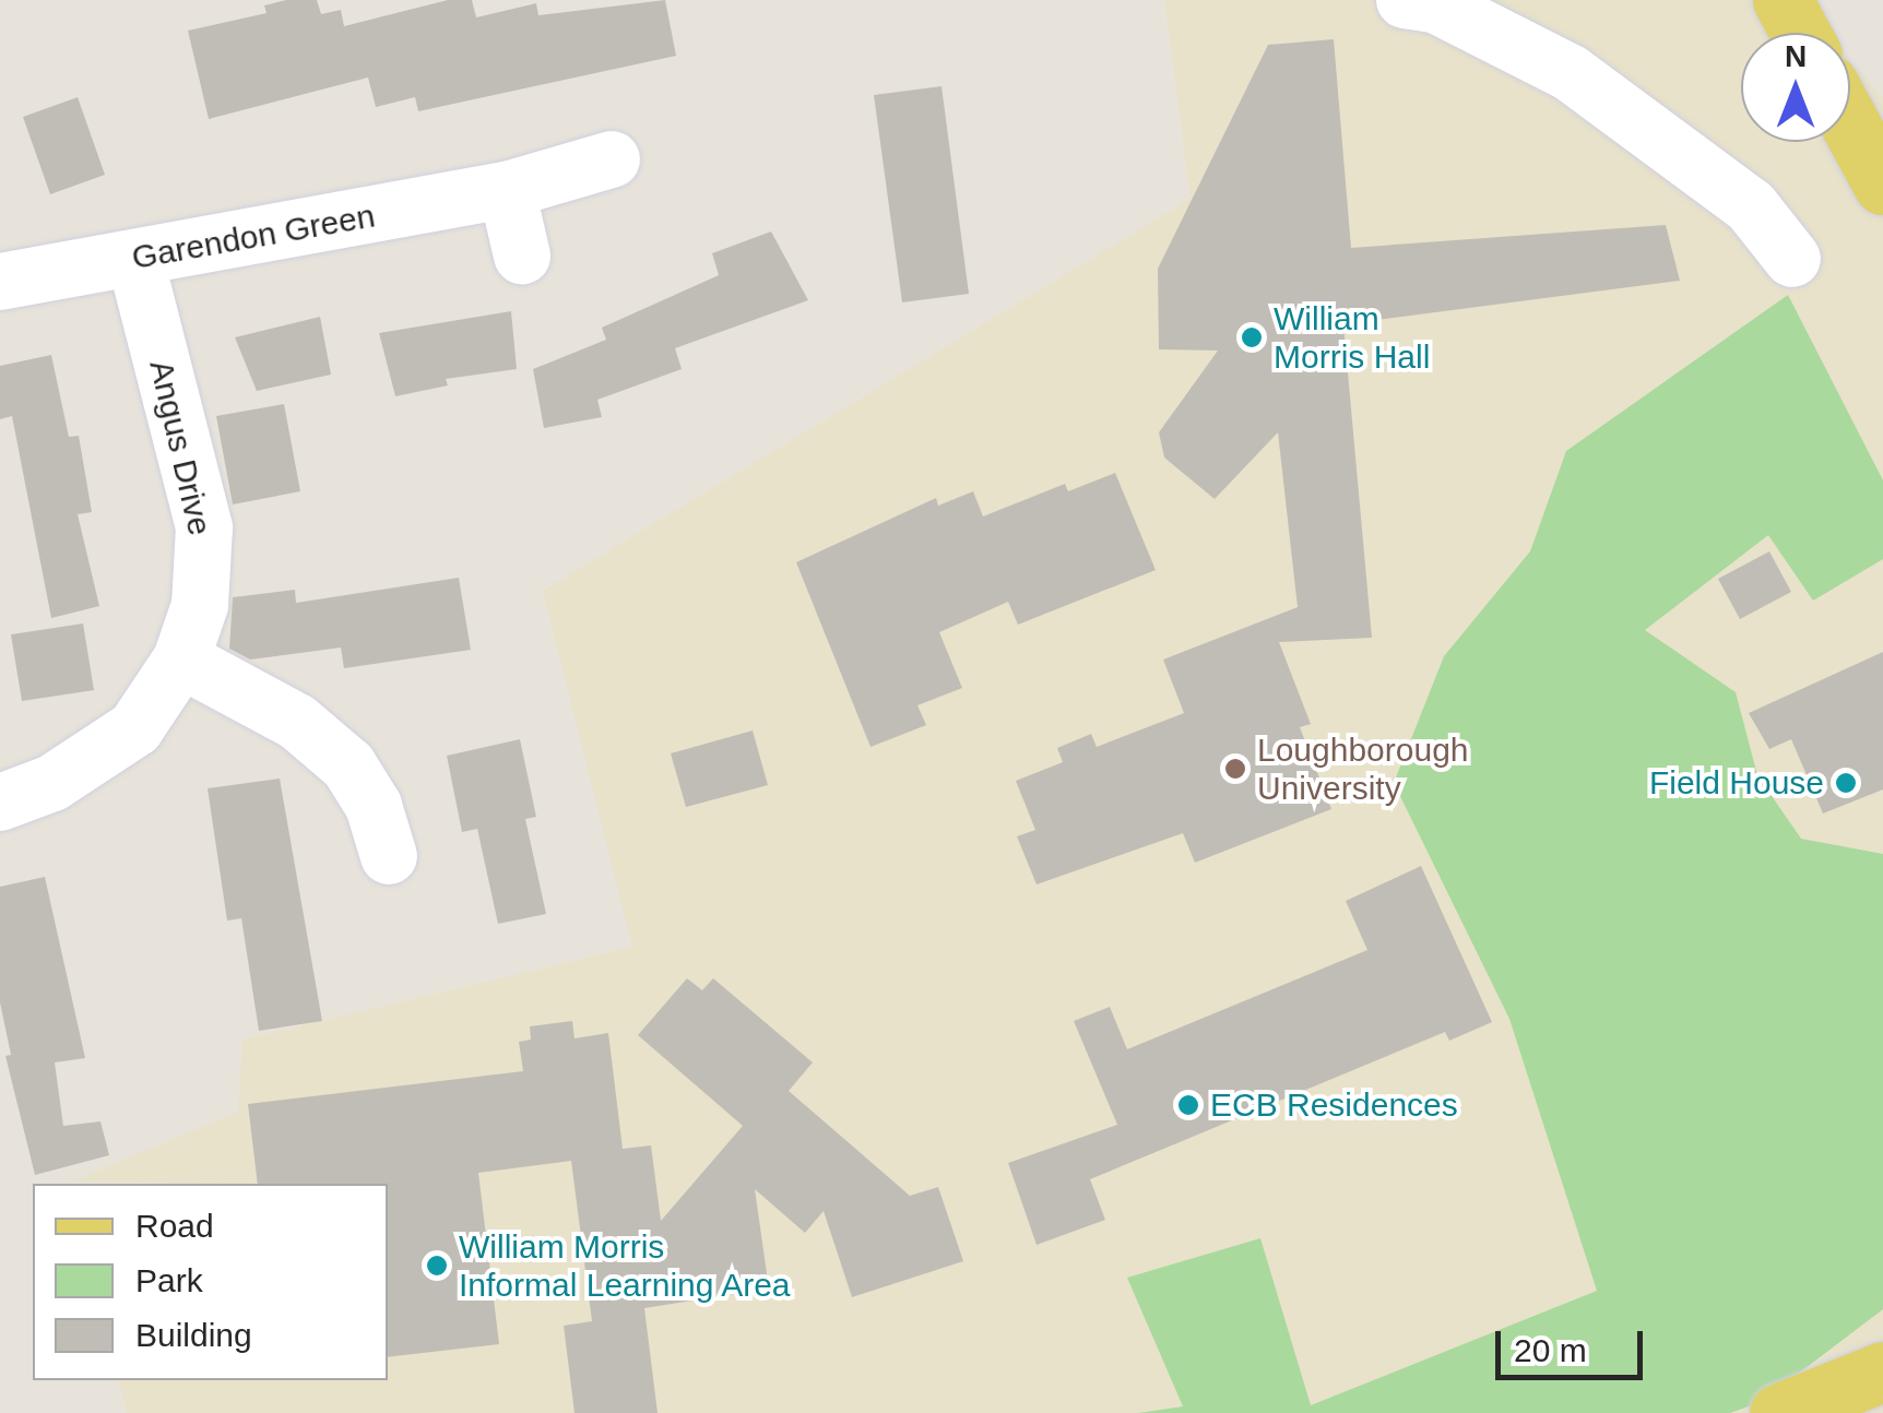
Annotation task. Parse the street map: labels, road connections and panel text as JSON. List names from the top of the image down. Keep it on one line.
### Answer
{"streets":{"street":["Garendon Green","Angus Drive"]},"crossings":[["Garendon Green","Angus Drive"]],"places":["William Morris Hall","Loughborough University","Field House","ECB Residences","William Morris Informal Learning Area"],"legend":["Road","Park","Building"],"scale_bar":"20 m","north":"top"}
